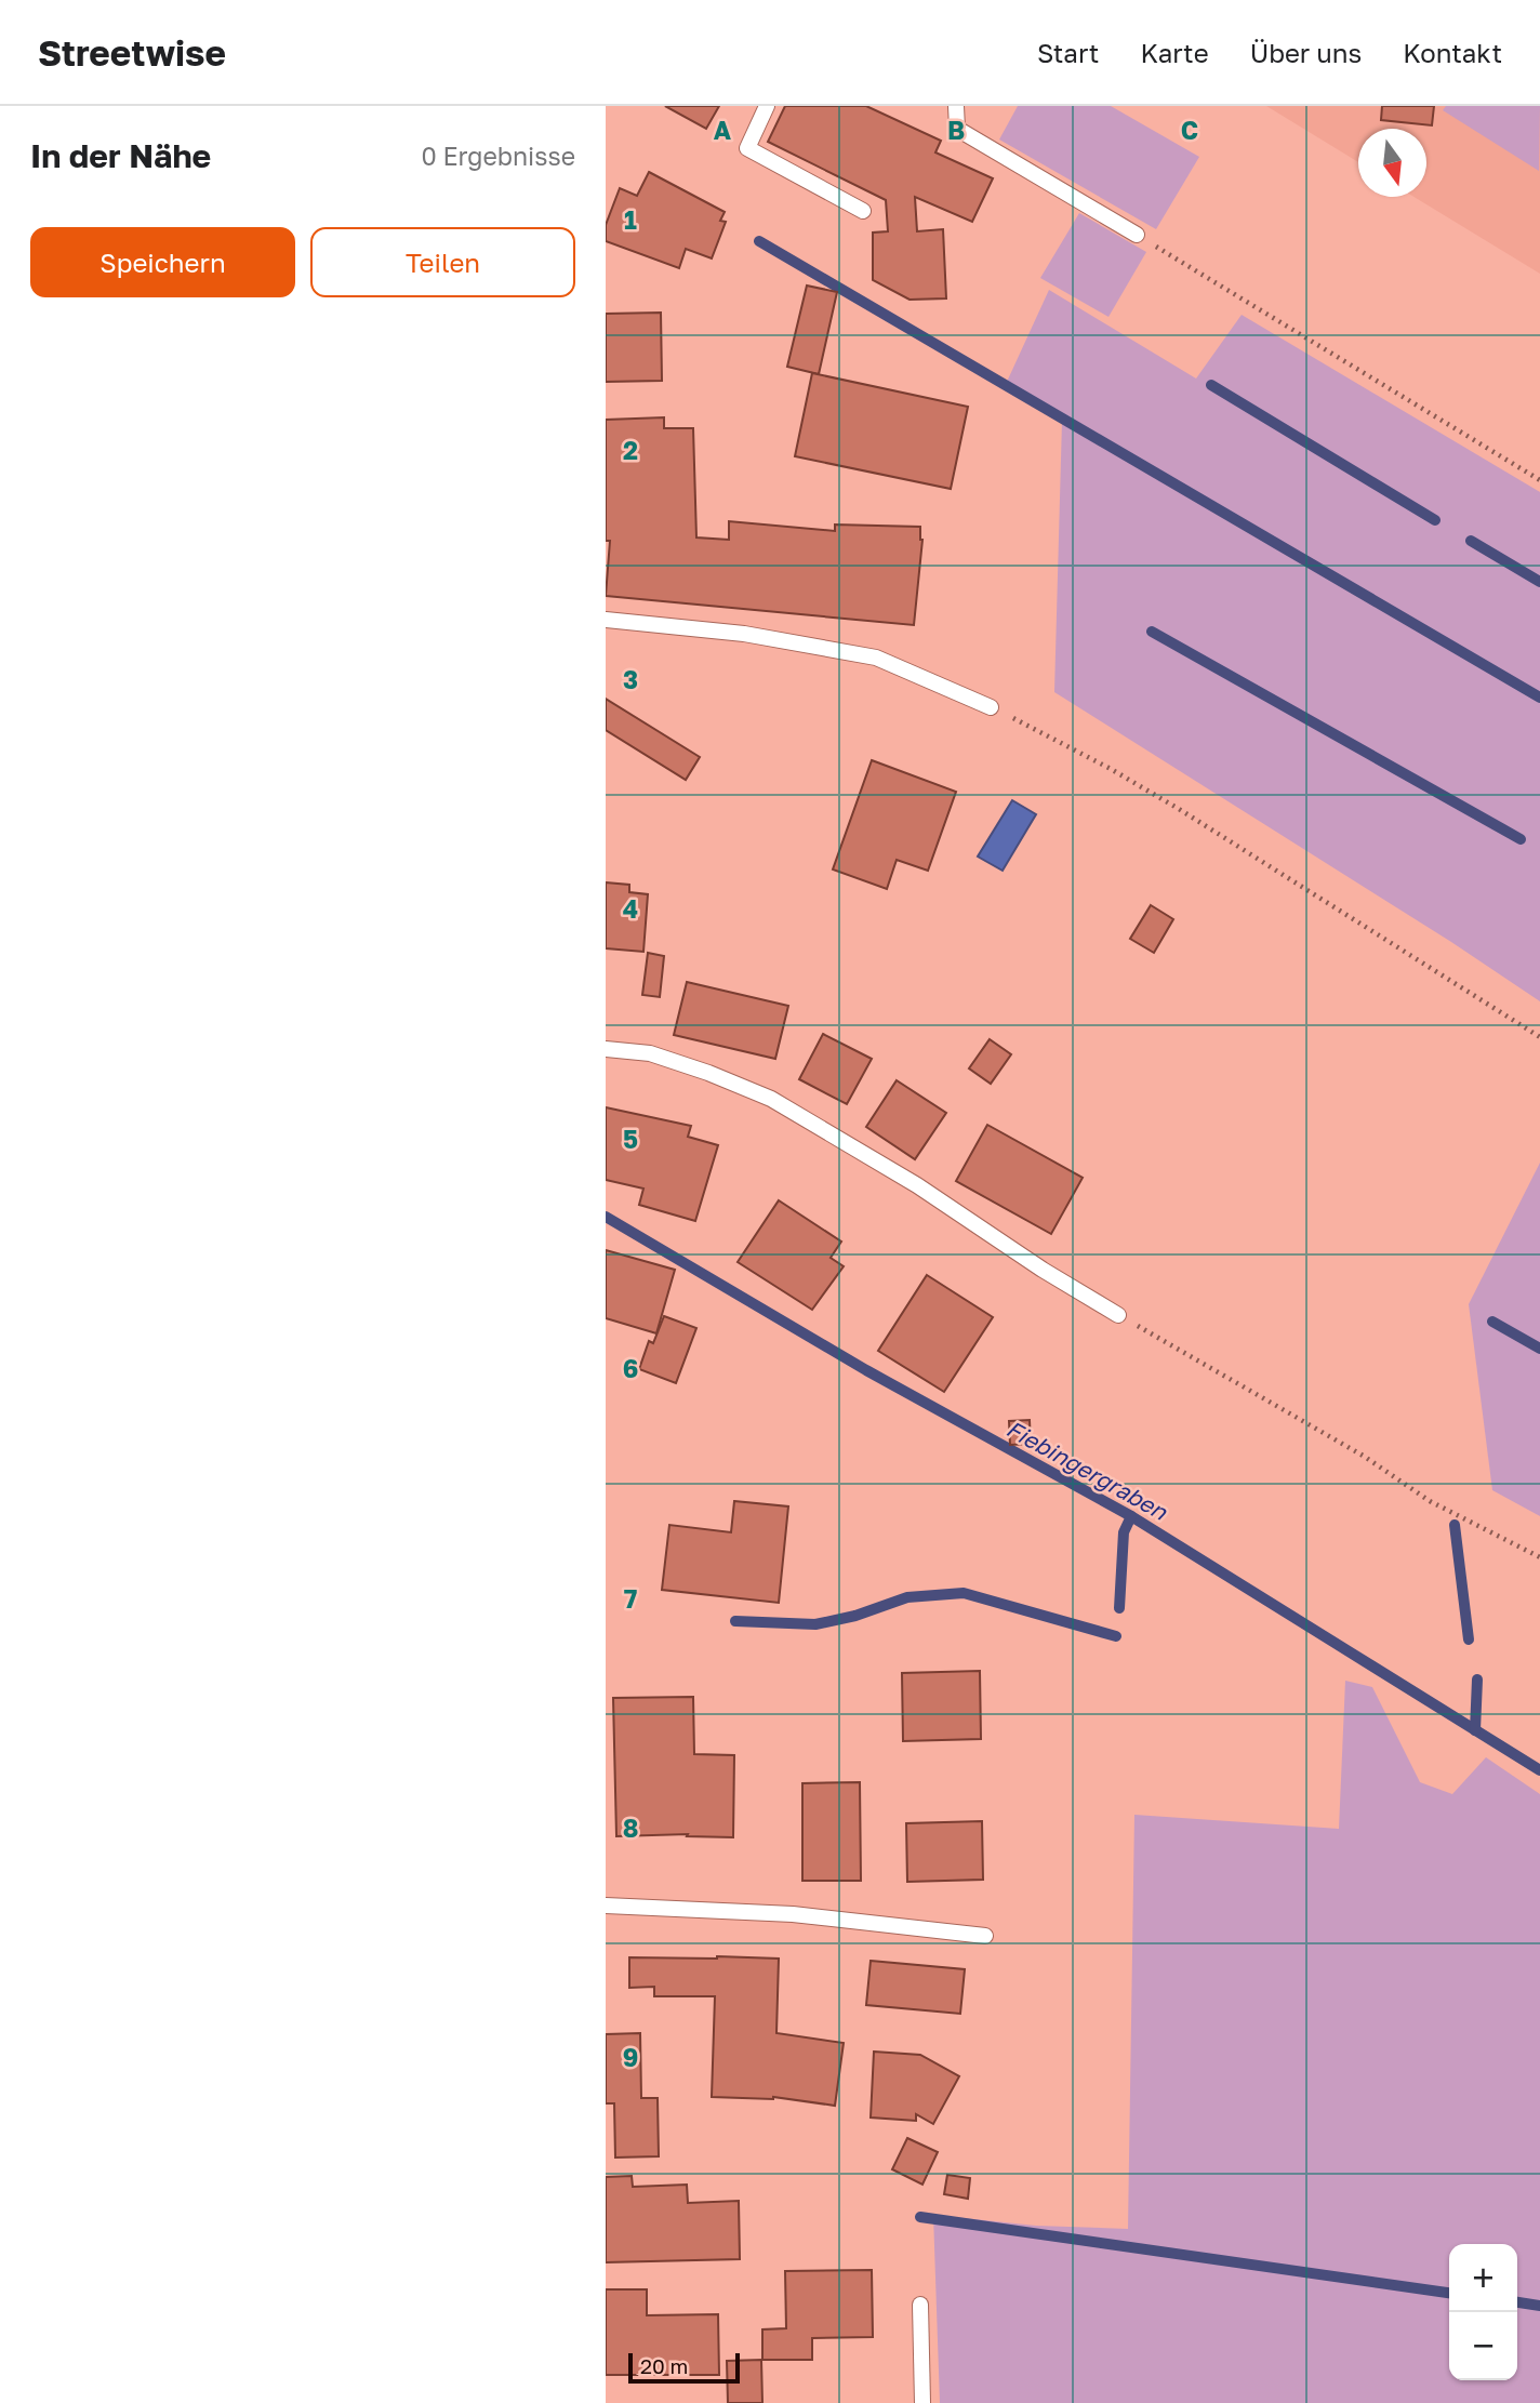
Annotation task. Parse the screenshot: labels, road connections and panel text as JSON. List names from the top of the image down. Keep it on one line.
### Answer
{"water":["Fiebingergraben"],"scale_bar":"20 m","north":"bottom","page":{"header":"Streetwise","nav":["Start","Karte","Über uns","Kontakt"],"heading":["In der Nähe","0 Ergebnisse"],"buttons":["Speichern","Teilen"],"map_buttons":["+","−"],"scale":"20 m"},"grid":{"columns":["A","B","C"],"rows":["1","2","3","4","5","6","7","8","9"]}}
